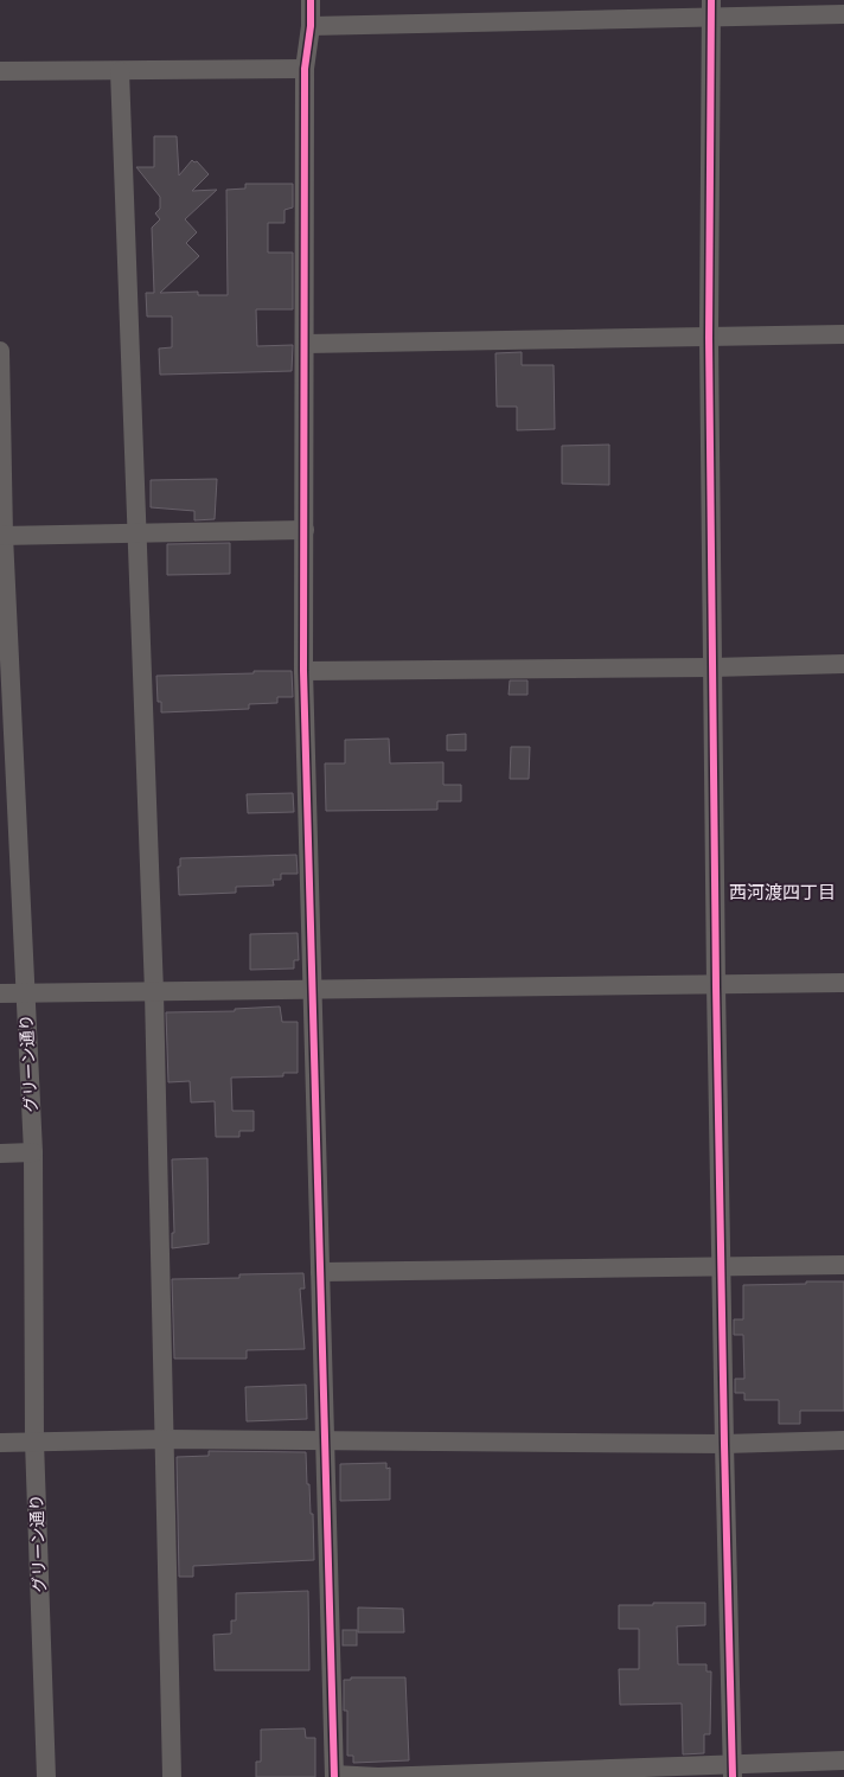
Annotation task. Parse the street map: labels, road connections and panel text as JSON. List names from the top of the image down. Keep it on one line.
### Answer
{"streets":{"street":["グリーン通り"]},"districts":["西河渡四丁目"]}
